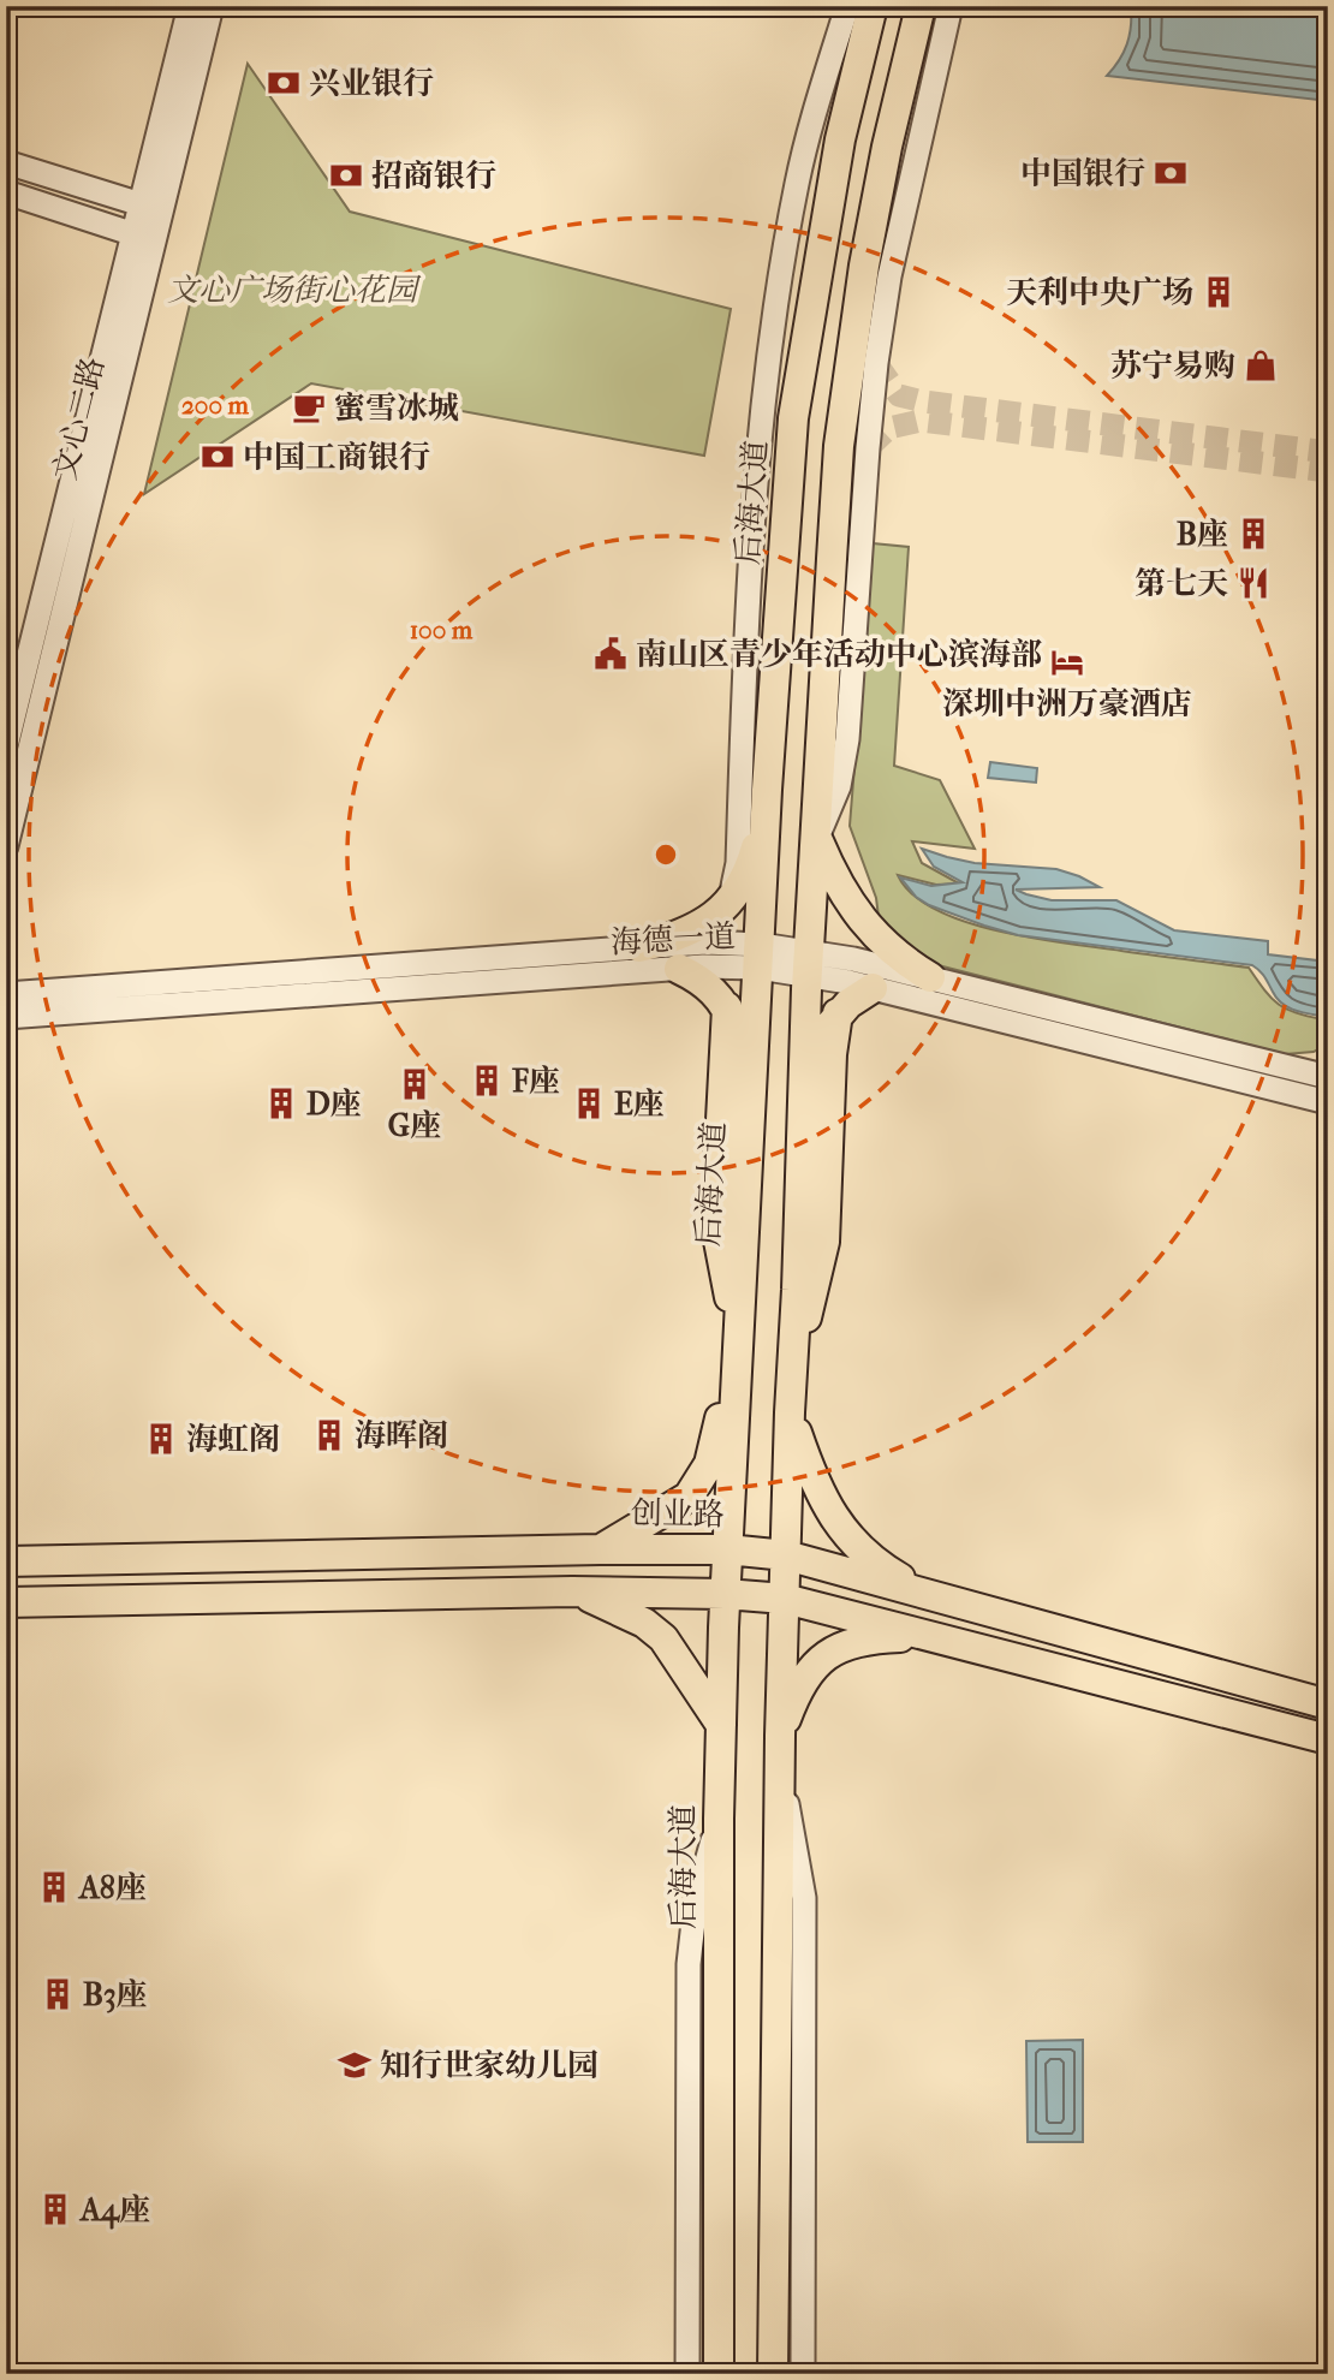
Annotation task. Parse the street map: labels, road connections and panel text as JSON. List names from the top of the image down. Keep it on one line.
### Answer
{"streets":{"main road":["后海大道","创业路"],"street":["文心二路","海德一道"]},"crossings":[["后海大道","海德一道"],["后海大道","创业路"]],"parks":["文心广场街心花园"],"places":{"bank":["兴业银行","中国银行","招商银行","中国工商银行"],"building":["天利中央广场","B座","F座","G座","D座","E座","海晖阁","海虹阁","A8座","B3座","A4座"],"shop":["苏宁易购"],"cafe":["蜜雪冰城"],"restaurant":["第七天"],"public building":["南山区青少年活动中心滨海部"],"hotel":["深圳中洲万豪酒店"],"school or university":["知行世家幼儿园"]},"rings":["200 m","100 m"]}
